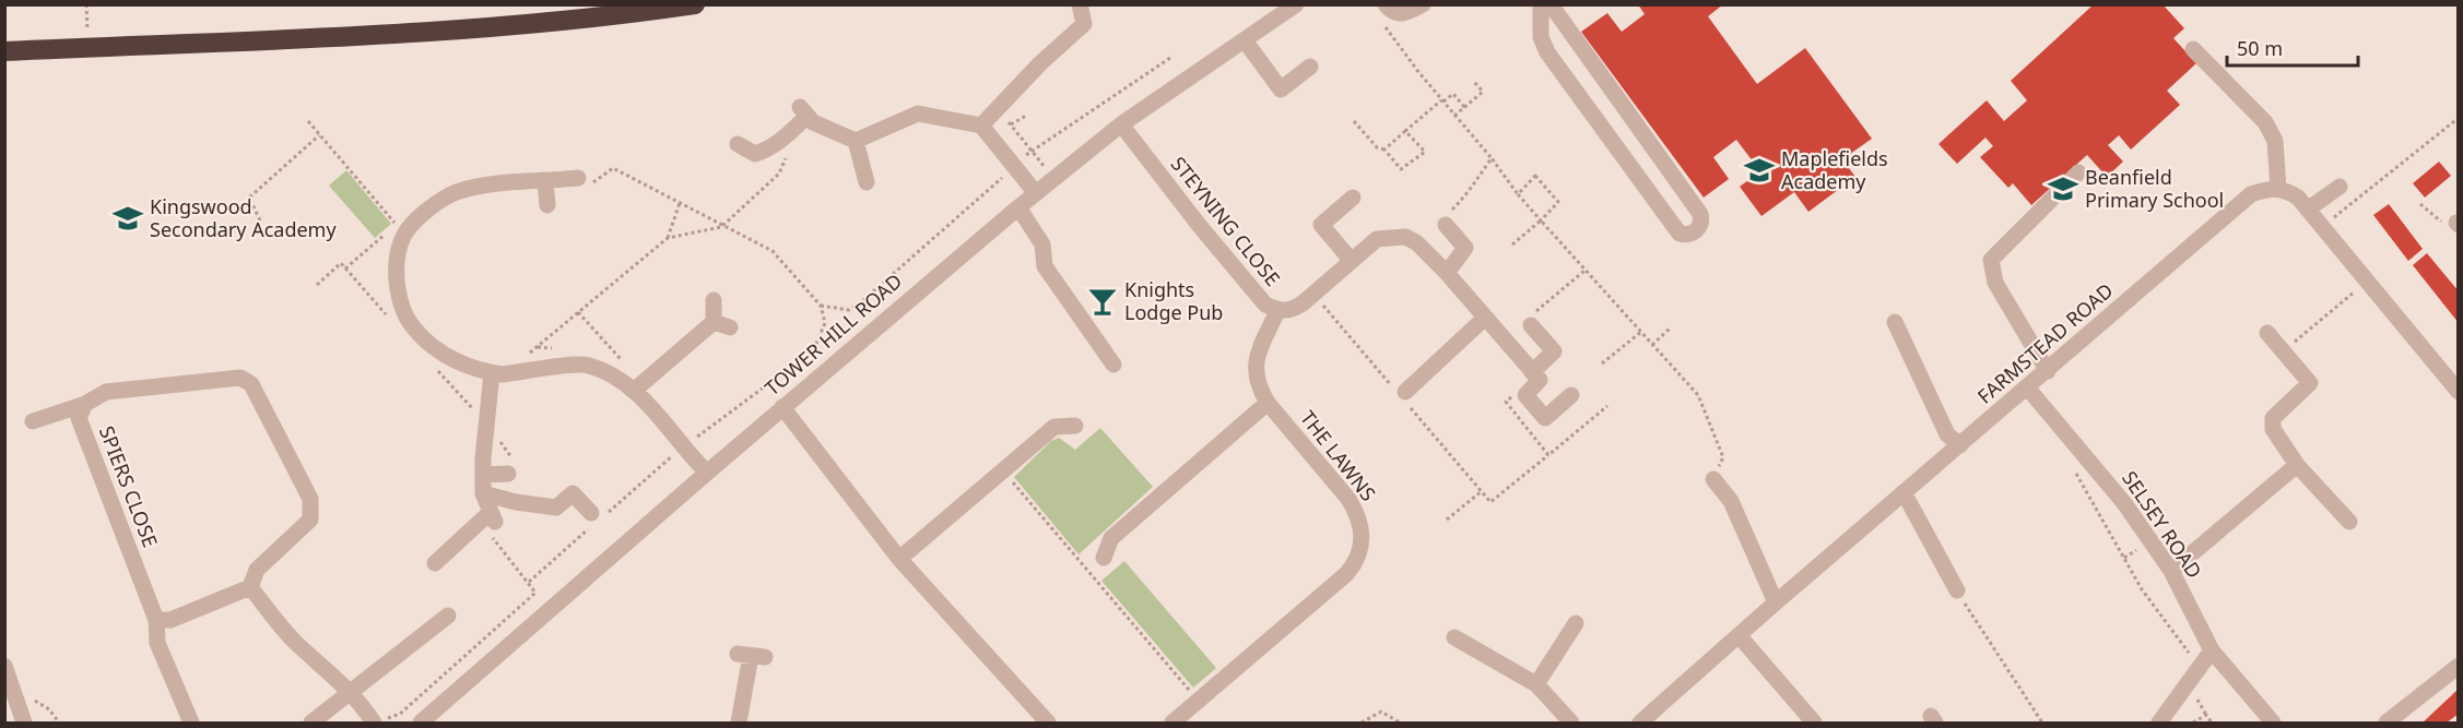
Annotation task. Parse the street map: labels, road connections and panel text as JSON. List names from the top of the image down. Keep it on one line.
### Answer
{"streets":{"street":["STEYNING CLOSE","TOWER HILL ROAD","FARMSTEAD ROAD","THE LAWNS","SPIERS CLOSE","SELSEY ROAD"]},"crossings":[["STEYNING CLOSE","TOWER HILL ROAD"],["STEYNING CLOSE","THE LAWNS"],["FARMSTEAD ROAD","SELSEY ROAD"]],"places":{"school or university":["Maplefields Academy","Beanfield Primary School","Kingswood Secondary Academy"],"bar":["Knights Lodge Pub"]},"scale_bar":"50 m"}
